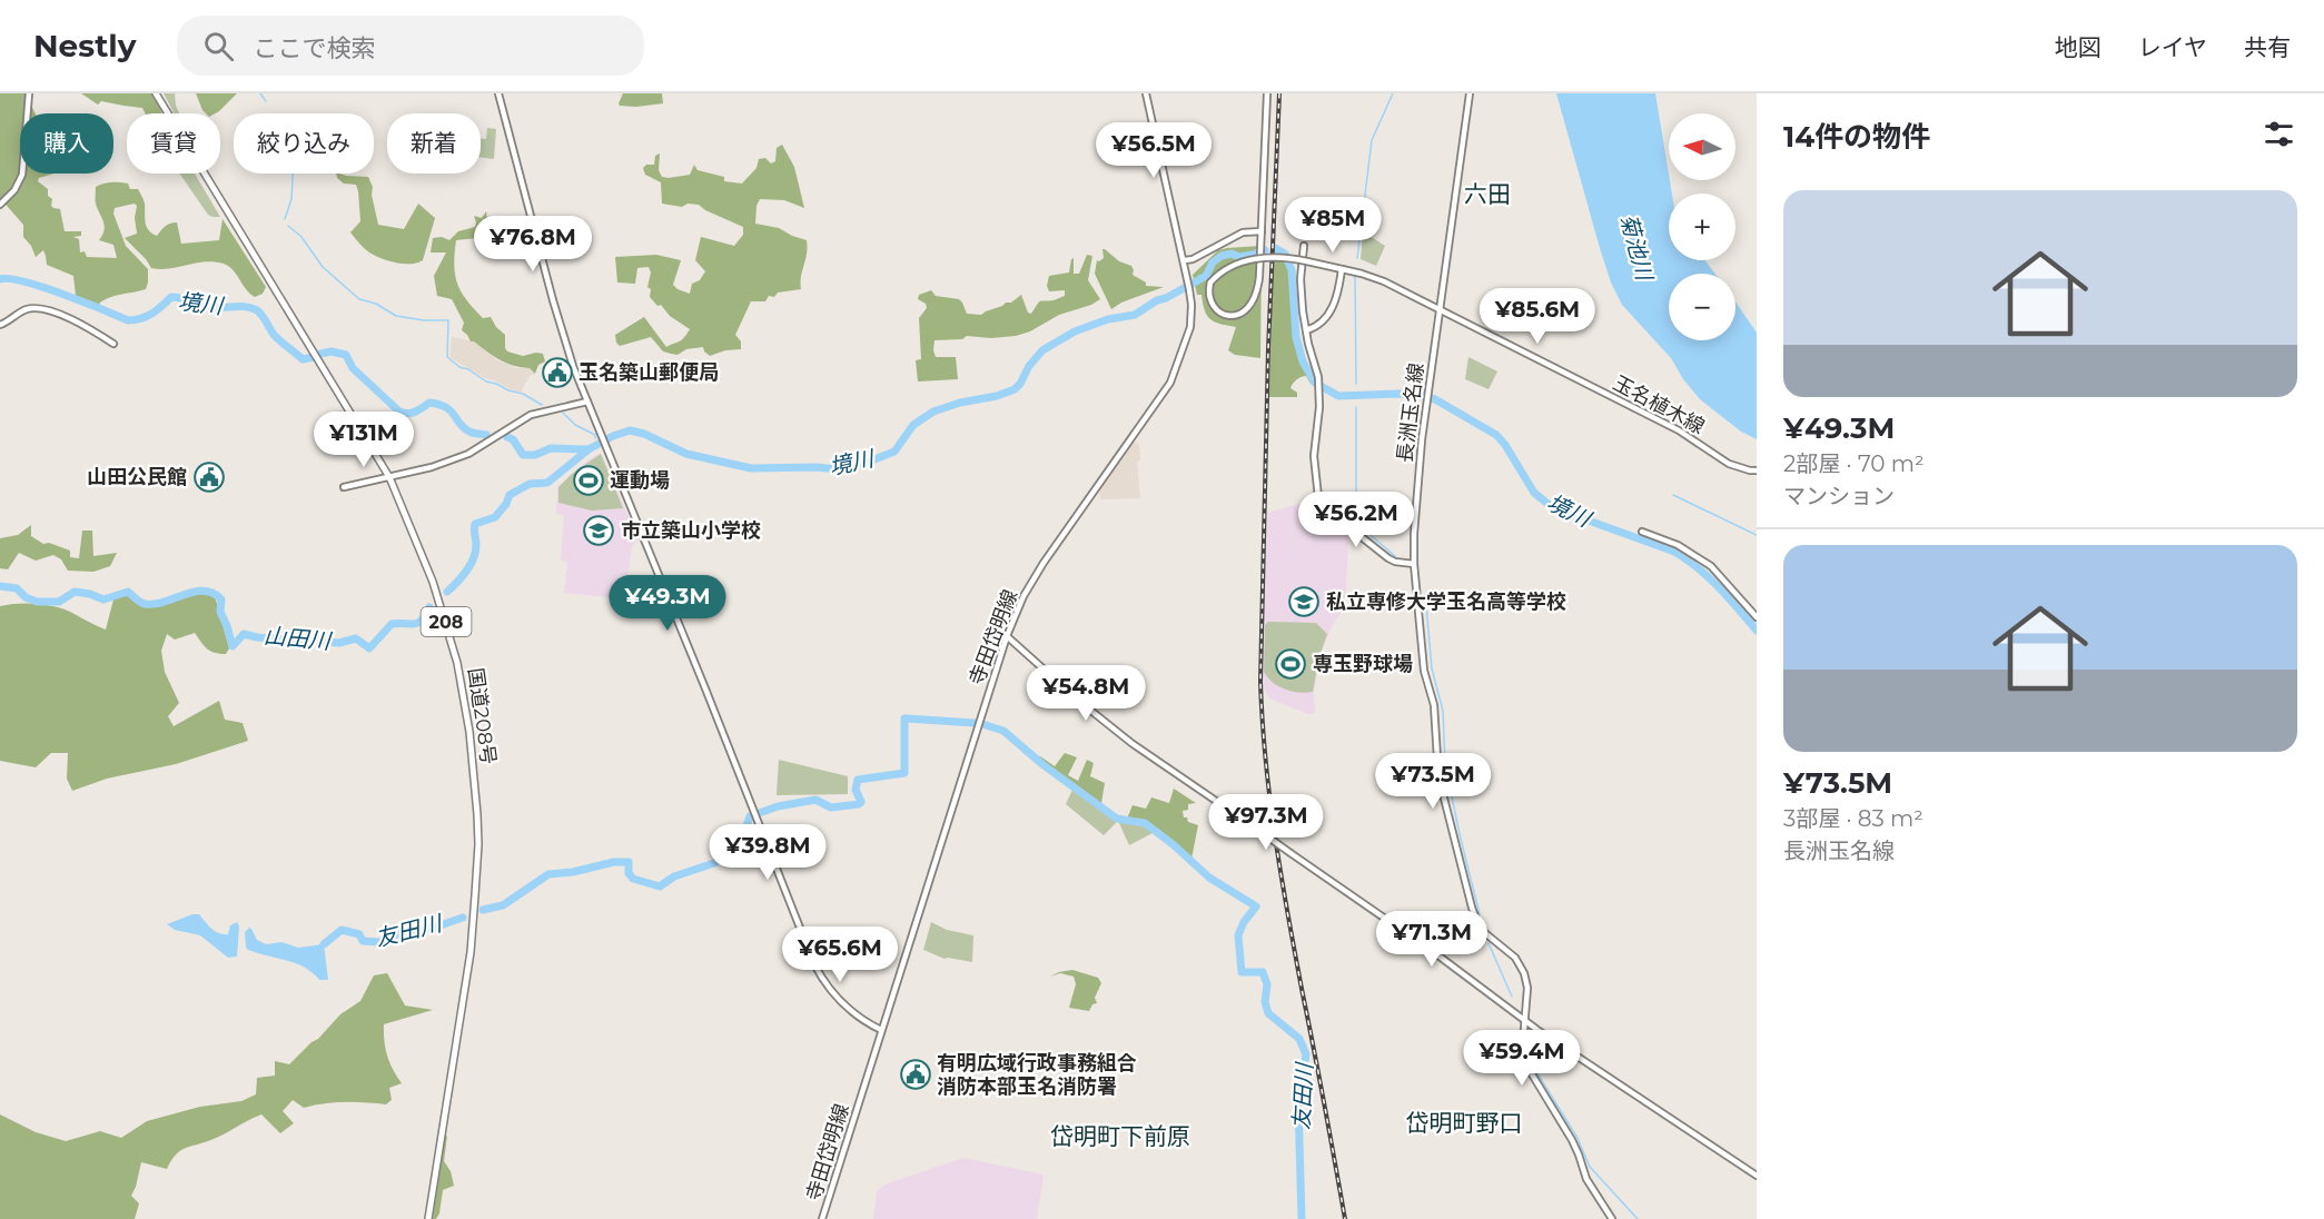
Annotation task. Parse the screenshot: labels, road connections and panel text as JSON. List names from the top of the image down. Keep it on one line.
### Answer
{"streets":{"highway":["208","国道208号"],"street":["玉名植木線","長洲玉名線","寺田岱明線"]},"crossings":[["玉名植木線","長洲玉名線"]],"districts":["六田","岱明町野口","岱明町下前原"],"water":["菊池川","境川","山田川","友田川"],"places":{"public building":["玉名築山郵便局","山田公民館","有明広域行政事務組合 消防本部玉名消防署"],"sports":["運動場","専玉野球場"],"school or university":["市立築山小学校","私立専修大学玉名高等学校"]},"north":"left","page":{"header":"Nestly","search":"ここで検索","nav":["地図","レイヤ","共有"],"heading":"14件の物件","map_buttons":["+","−"],"chip":["購入","賃貸","絞り込み","新着"],"price":["¥56.5M","¥85M","¥76.8M","¥85.6M","¥131M","¥56.2M","¥49.3M","¥54.8M","¥73.5M","¥97.3M","¥39.8M","¥71.3M","¥65.6M","¥59.4M"],"list":[{"name":"¥49.3M","note":"2部屋 · 70 m² · マンション"},{"name":"¥73.5M","note":"3部屋 · 83 m² · 長洲玉名線"}]}}
